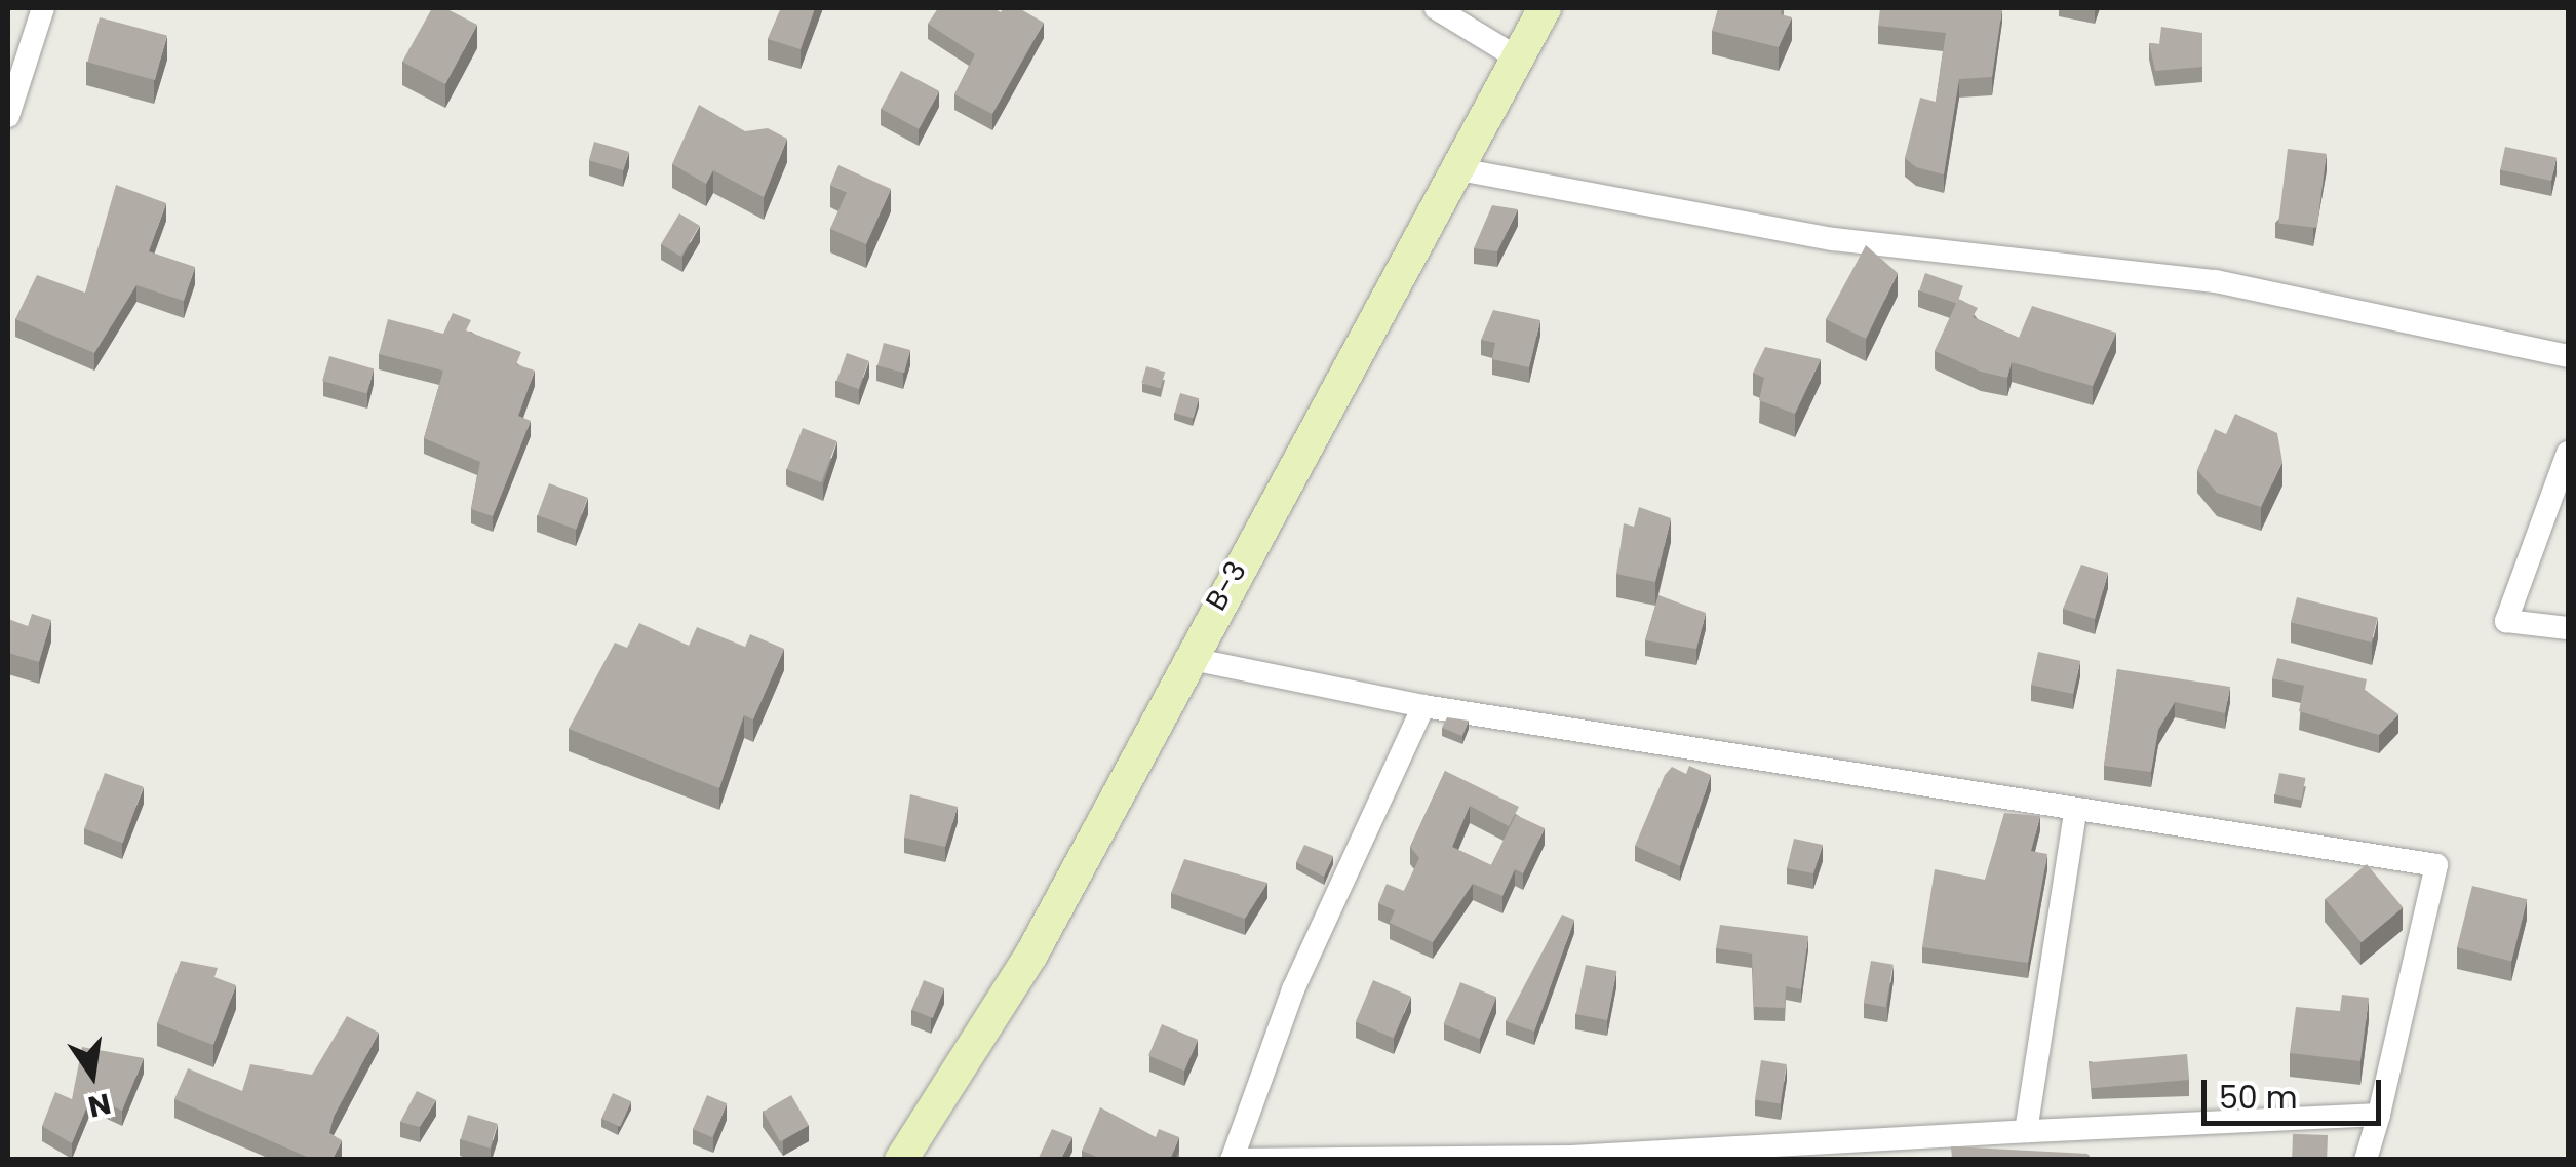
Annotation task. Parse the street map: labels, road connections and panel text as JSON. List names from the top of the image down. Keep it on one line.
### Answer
{"streets":{"main road":["B-3"]},"scale_bar":"50 m","north":"bottom"}
